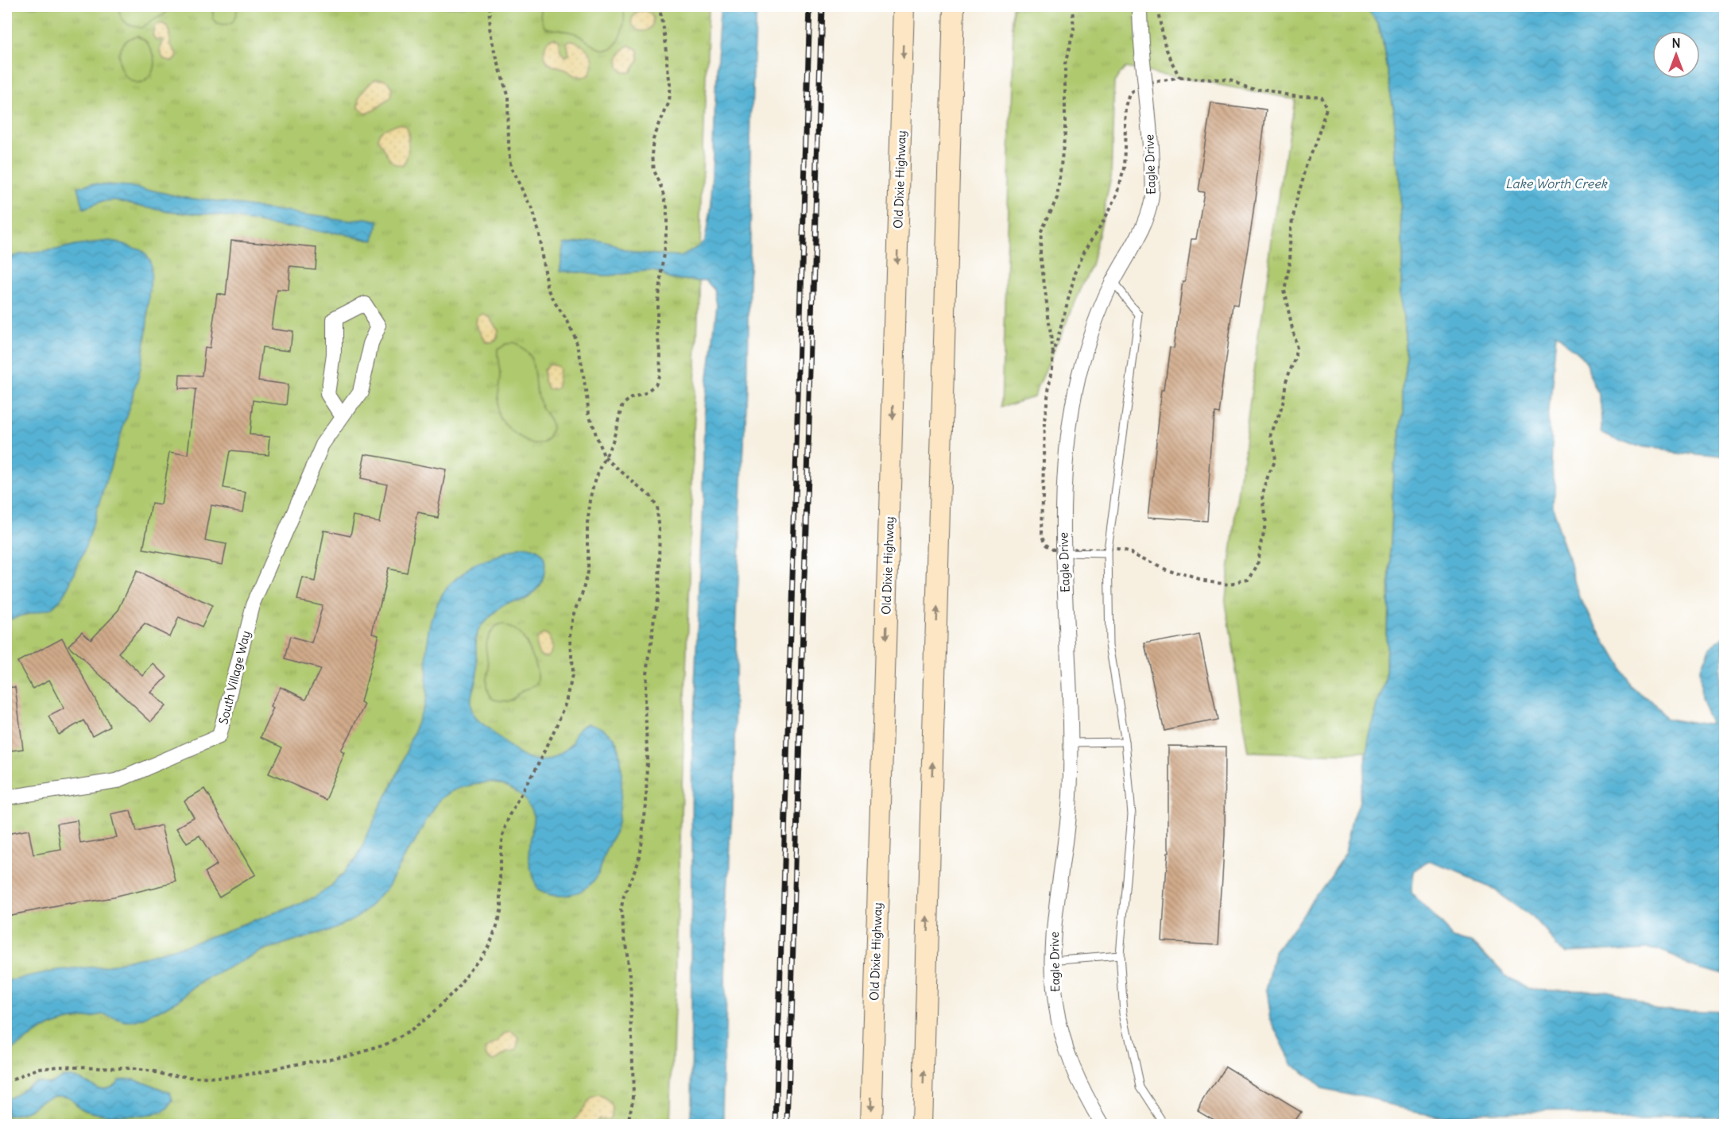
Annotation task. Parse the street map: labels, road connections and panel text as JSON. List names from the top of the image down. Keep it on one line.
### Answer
{"streets":{"main road":["Old Dixie Highway"],"street":["Eagle Drive","South Village Way"]},"water":["Lake Worth Creek"],"north":"top"}
